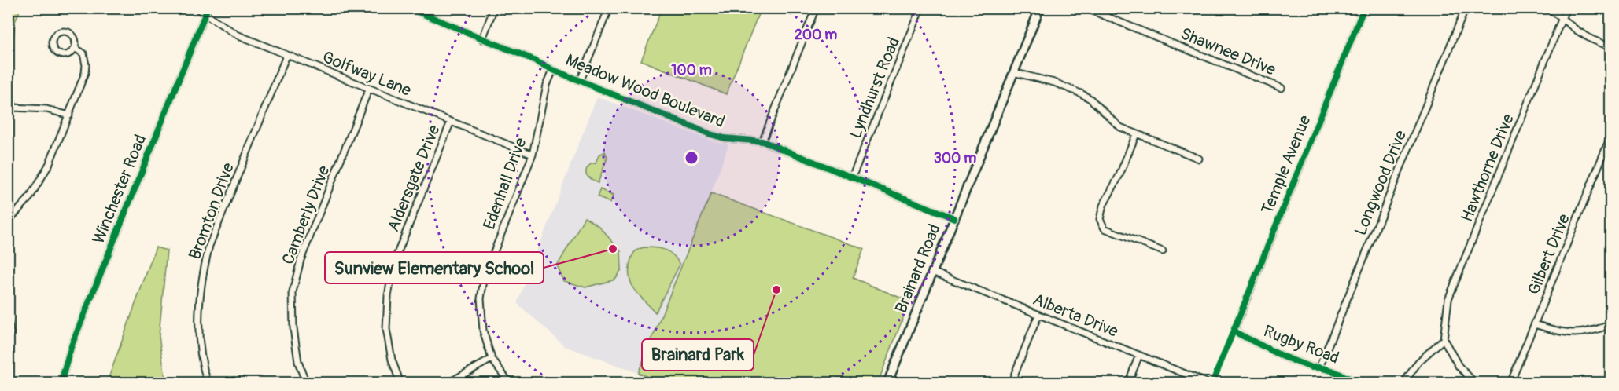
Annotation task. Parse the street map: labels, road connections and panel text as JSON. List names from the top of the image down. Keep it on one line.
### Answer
{"streets":{"main road":["Brainard Road"],"street":["Shawnee Drive","Golfway Lane","Lyndhurst Road","Meadow Wood Boulevard","Temple Avenue","Hawthorne Drive","Aldersgate Drive","Longwood Drive","Edenhall Drive","Winchester Road","Bromton Drive","Camberly Drive","Gilbert Drive","Alberta Drive","Rugby Road"]},"crossings":[["Golfway Lane","Aldersgate Drive"],["Golfway Lane","Edenhall Drive"],["Golfway Lane","Winchester Road"],["Golfway Lane","Bromton Drive"],["Golfway Lane","Camberly Drive"],["Lyndhurst Road","Meadow Wood Boulevard"],["Meadow Wood Boulevard","Edenhall Drive"],["Meadow Wood Boulevard","Brainard Road"],["Temple Avenue","Rugby Road"],["Longwood Drive","Rugby Road"],["Brainard Road","Alberta Drive"]],"places":["Sunview Elementary School","Brainard Park"],"rings":["200 m","100 m","300 m"]}
